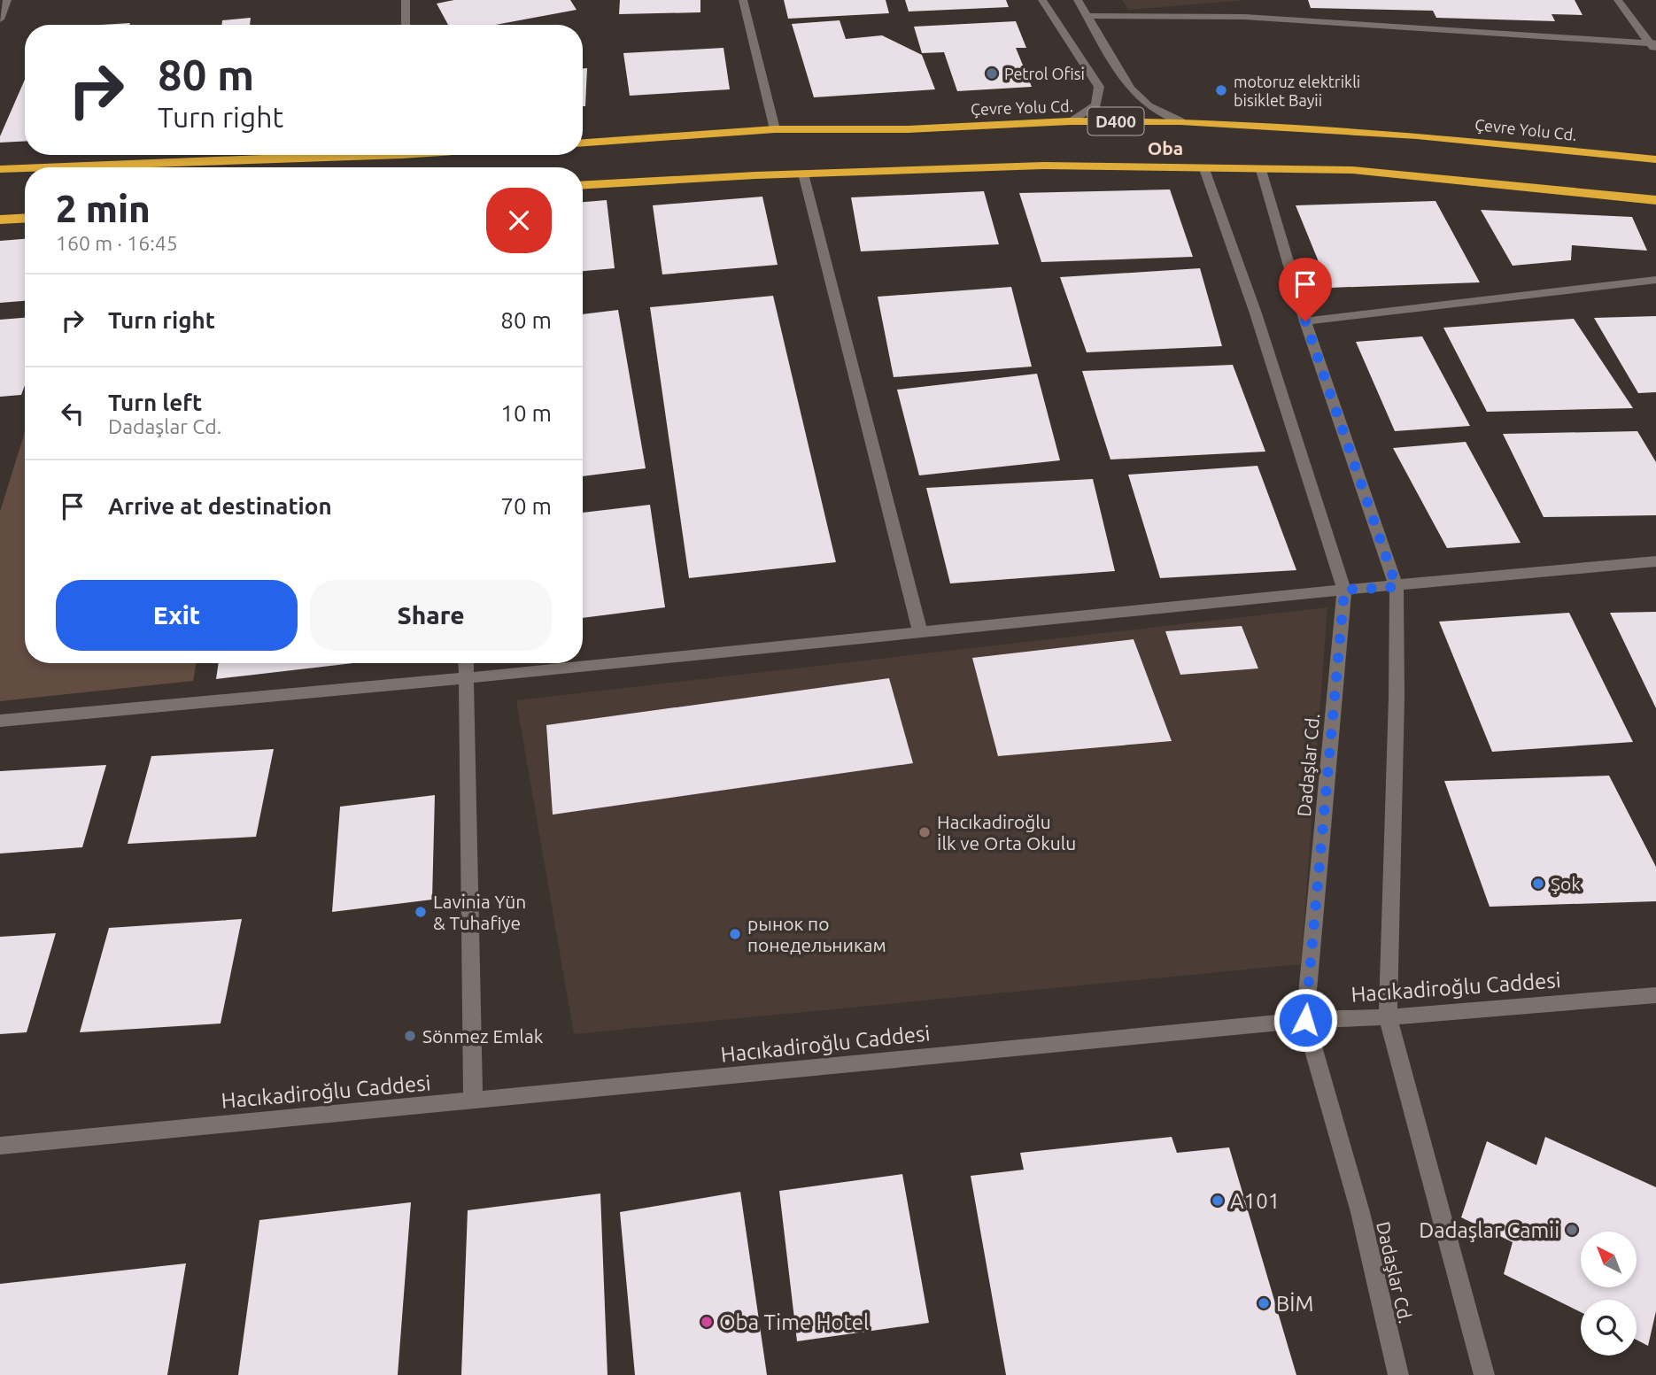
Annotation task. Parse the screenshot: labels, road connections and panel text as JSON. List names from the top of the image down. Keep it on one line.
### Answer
{"streets":{"highway":["Çevre Yolu Cd.","D400"],"street":["Dadaşlar Cd.","Hacıkadiroğlu Caddesi"]},"crossings":[["Dadaşlar Cd.","Hacıkadiroğlu Caddesi"]],"districts":["Oba"],"places":["Petrol Ofisi","motoruz elektrikli bisiklet Bayii","Hacıkadiroğlu İlk ve Orta Okulu","Şok","Lavinia Yün & Tuhafiye","рынок по понедельникам","Sönmez Emlak","A101","Dadaşlar Camii","BİM","Oba Time Hotel"],"north":"top left","page":{"turn":["80 m","Turn right"],"heading":["2 min","160 m · 16:45"],"list":[{"name":"Turn right","value":"80 m"},{"name":"Turn left","note":"Dadaşlar Cd.","value":"10 m"},{"name":"Arrive at destination","value":"70 m"}],"buttons":["Exit","Share"]}}
